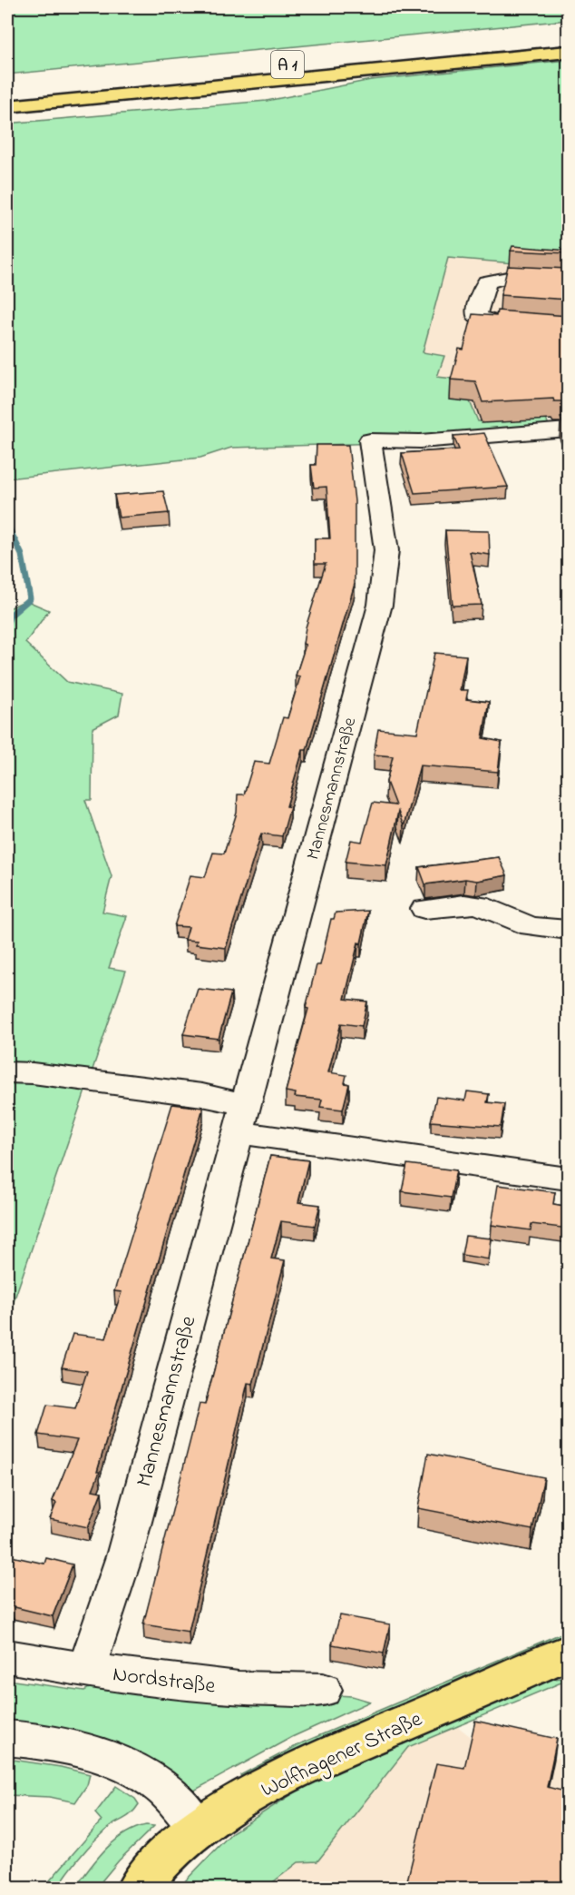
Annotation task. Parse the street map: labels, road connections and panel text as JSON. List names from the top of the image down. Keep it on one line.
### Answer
{"streets":{"main road":["A 1","Wolfhagener Straße"],"street":["Mannesmannstraße","Nordstraße"]},"crossings":[["Mannesmannstraße","Nordstraße"]]}
